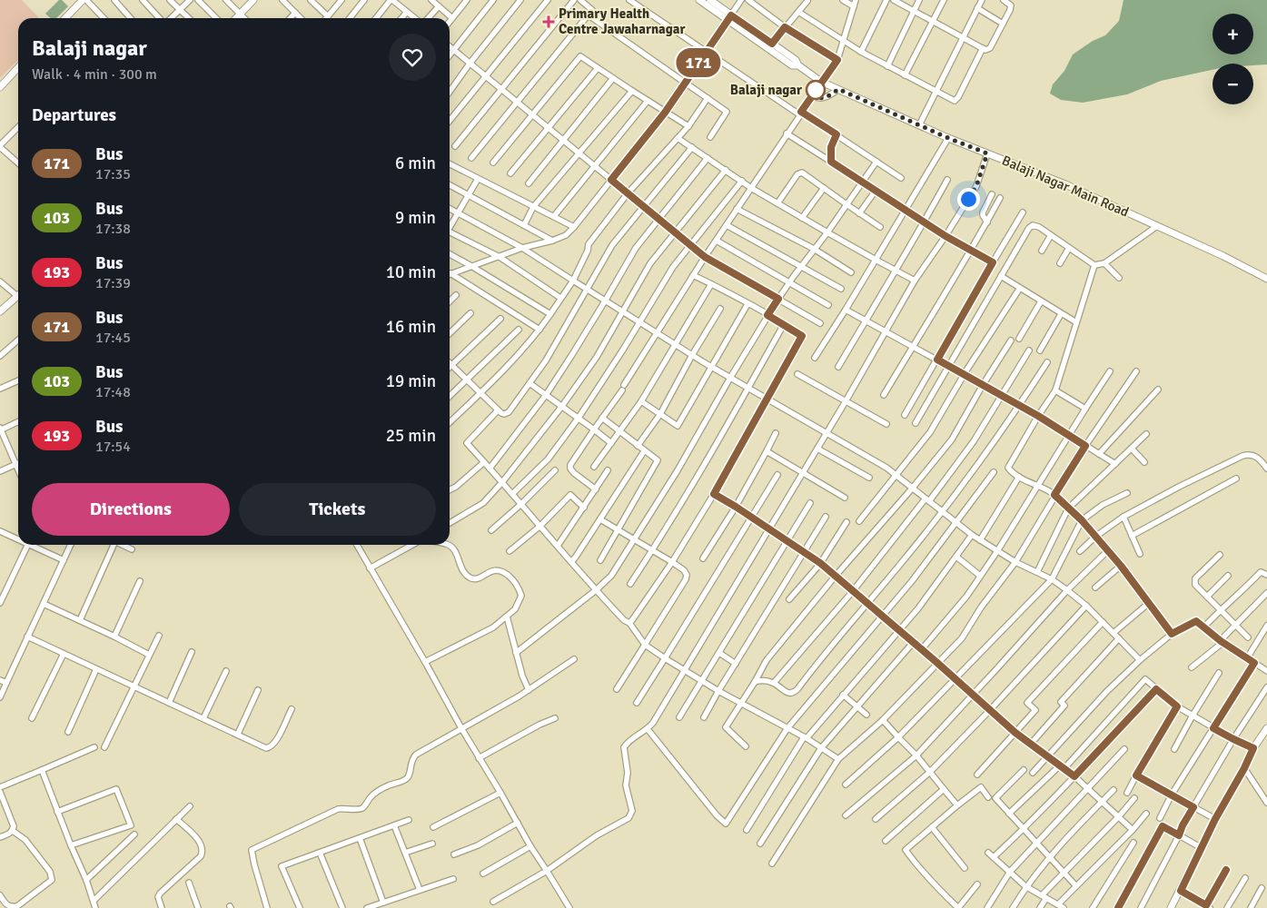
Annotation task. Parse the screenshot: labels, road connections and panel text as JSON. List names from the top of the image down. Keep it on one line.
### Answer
{"streets":{"street":["Balaji Nagar Main Road"]},"places":{"health":["Primary Health Centre Jawaharnagar"],"other":["Balaji nagar"]},"lines":["bus line 171"],"page":{"on_map":"171","map_buttons":["+","−"],"heading":[["Balaji nagar","Walk · 4 min · 300 m"],"Departures"],"list":[{"mark":"171","name":"Bus","note":"17:35","value":"6 min"},{"mark":"103","name":"Bus","note":"17:38","value":"9 min"},{"mark":"193","name":"Bus","note":"17:39","value":"10 min"},{"mark":"171","name":"Bus","note":"17:45","value":"16 min"},{"mark":"103","name":"Bus","note":"17:48","value":"19 min"},{"mark":"193","name":"Bus","note":"17:54","value":"25 min"}],"buttons":["Directions","Tickets"]}}
